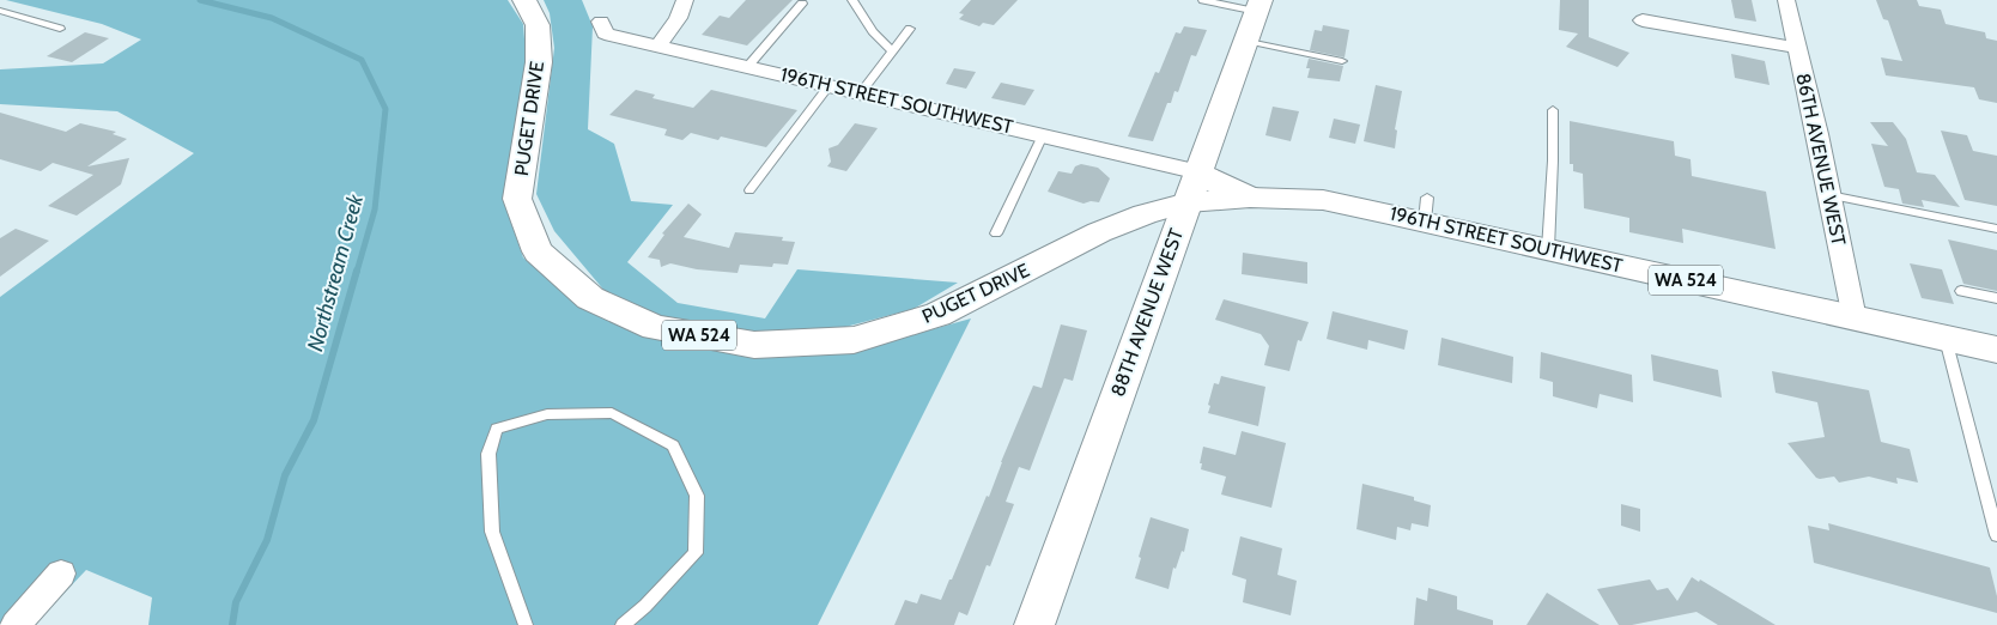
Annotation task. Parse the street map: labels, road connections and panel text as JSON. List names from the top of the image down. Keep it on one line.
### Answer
{"streets":{"main road":["196TH STREET SOUTHWEST","PUGET DRIVE","WA 524","88TH AVENUE WEST"],"street":["86TH AVENUE WEST"]},"crossings":[["196TH STREET SOUTHWEST","PUGET DRIVE"],["196TH STREET SOUTHWEST","86TH AVENUE WEST"],["196TH STREET SOUTHWEST","88TH AVENUE WEST"],["PUGET DRIVE","88TH AVENUE WEST"]],"water":["Northstream Creek"]}
